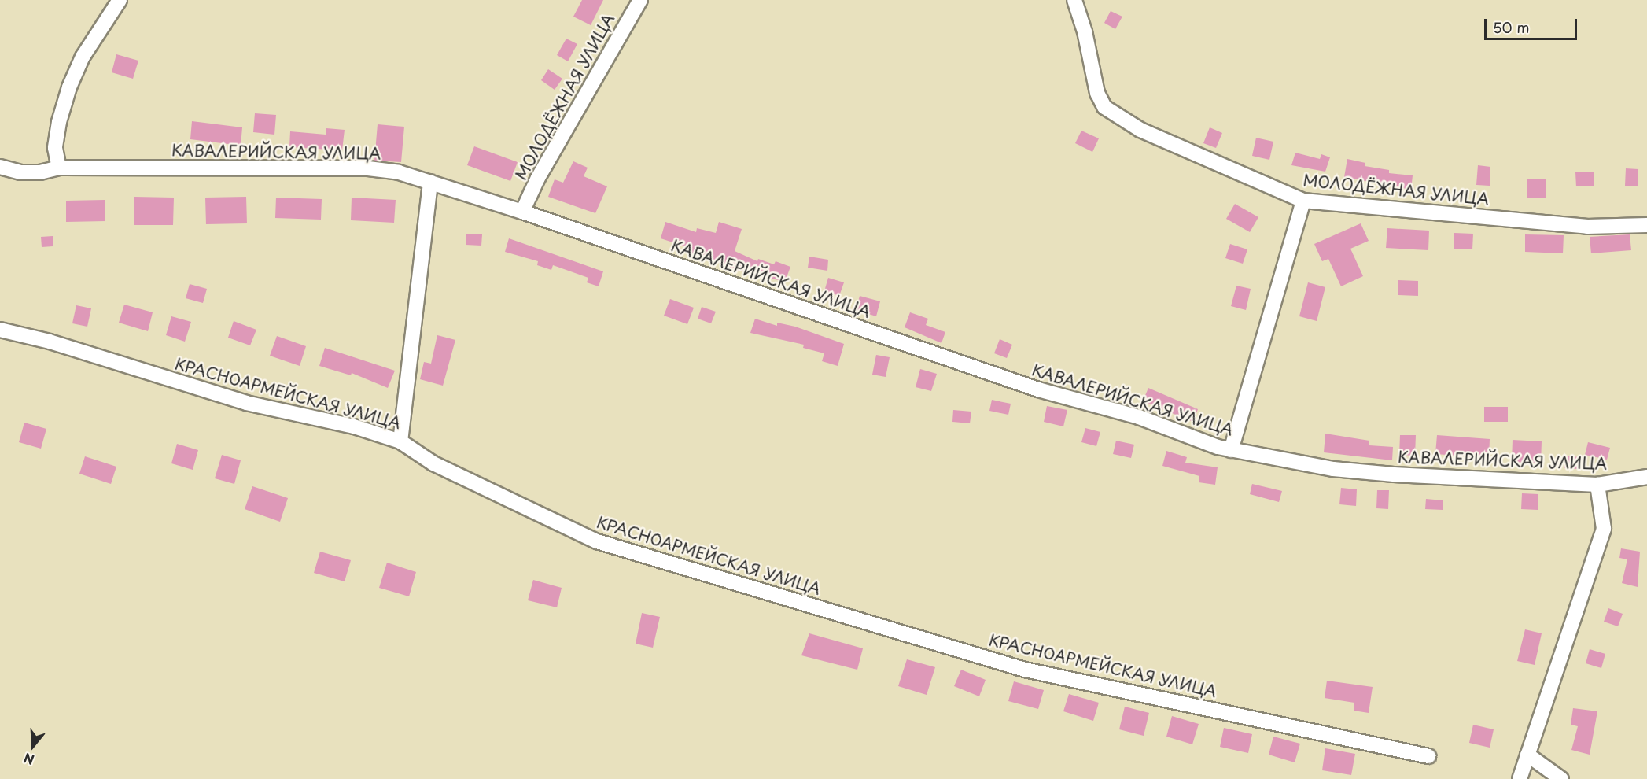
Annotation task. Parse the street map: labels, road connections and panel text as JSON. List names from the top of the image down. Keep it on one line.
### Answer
{"streets":{"street":["МОЛОДЁЖНАЯ УЛИЦА","КАВАЛЕРИЙСКАЯ УЛИЦА","КРАСНОАРМЕЙСКАЯ УЛИЦА"]},"crossings":[["МОЛОДЁЖНАЯ УЛИЦА","КАВАЛЕРИЙСКАЯ УЛИЦА"]],"scale_bar":"50 m","north":"bottom"}
